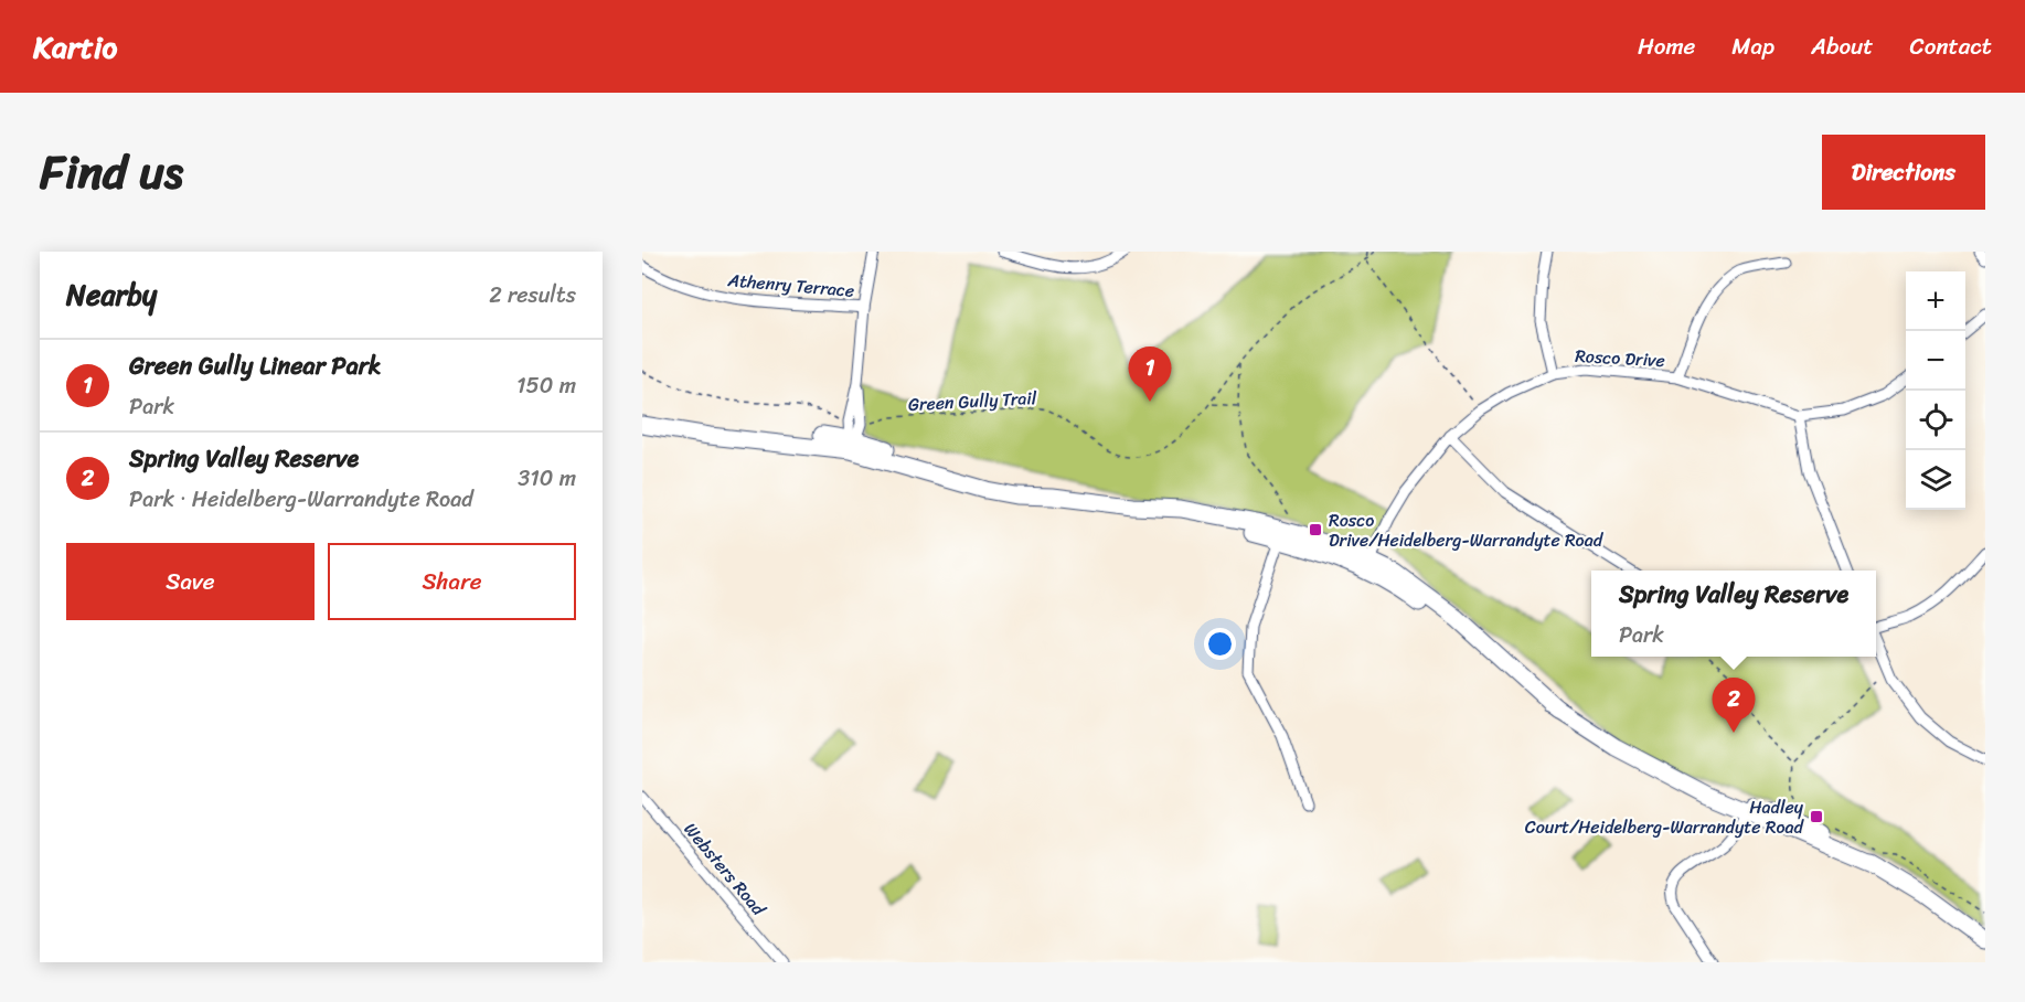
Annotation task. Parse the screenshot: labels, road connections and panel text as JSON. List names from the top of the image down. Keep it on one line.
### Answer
{"streets":{"street":["Athenry Terrace","Rosco Drive","Websters Road"],"path":["Green Gully Trail"]},"places":{"transit":["Rosco Drive/Heidelberg-Warrandyte Road","Hadley Court/Heidelberg-Warrandyte Road"]},"page":{"header":"Kartio","nav":["Home","Map","About","Contact"],"title":"Find us","buttons":["Directions",["Save","Share"]],"heading":["Nearby","2 results"],"map_buttons":["+","−"],"list":[{"mark":"1","name":"Green Gully Linear Park","note":"Park","value":"150 m"},{"mark":"2","name":"Spring Valley Reserve","note":"Park · Heidelberg-Warrandyte Road","value":"310 m"}],"pins":["1","2"],"popup":["Spring Valley Reserve","Park"]}}
